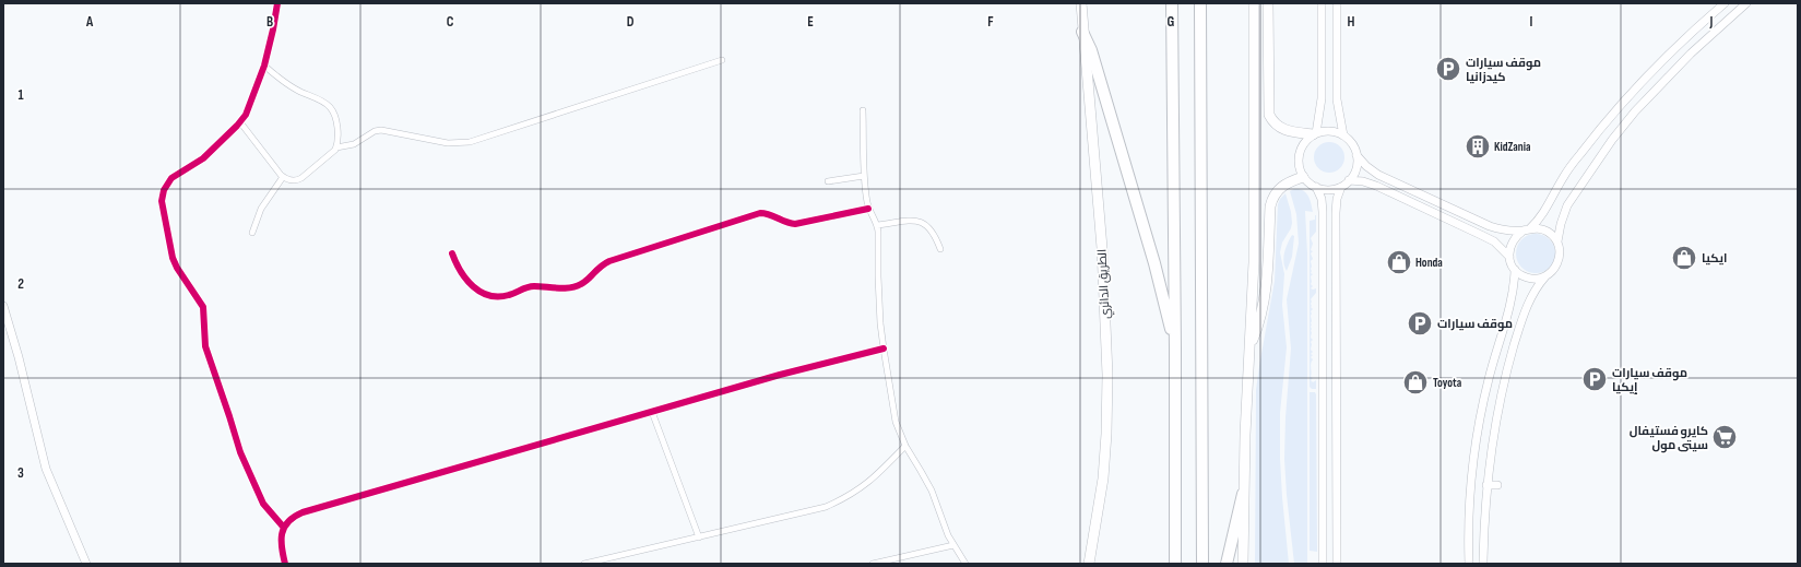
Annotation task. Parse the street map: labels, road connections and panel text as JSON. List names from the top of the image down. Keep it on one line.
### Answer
{"streets":{"highway":["الطريق الدائري"]},"places":{"parking":["موقف سيارات كيدزانيا","موقف سيارات","موقف سيارات إيكيا"],"building":["KidZania"],"shop":["ايكيا","Honda","Toyota"],"supermarket":["كايرو فستيفال سيتى مول"]},"grid":{"columns":["A","B","C","D","E","F","G","H","I","J"],"rows":["1","2","3"]}}
